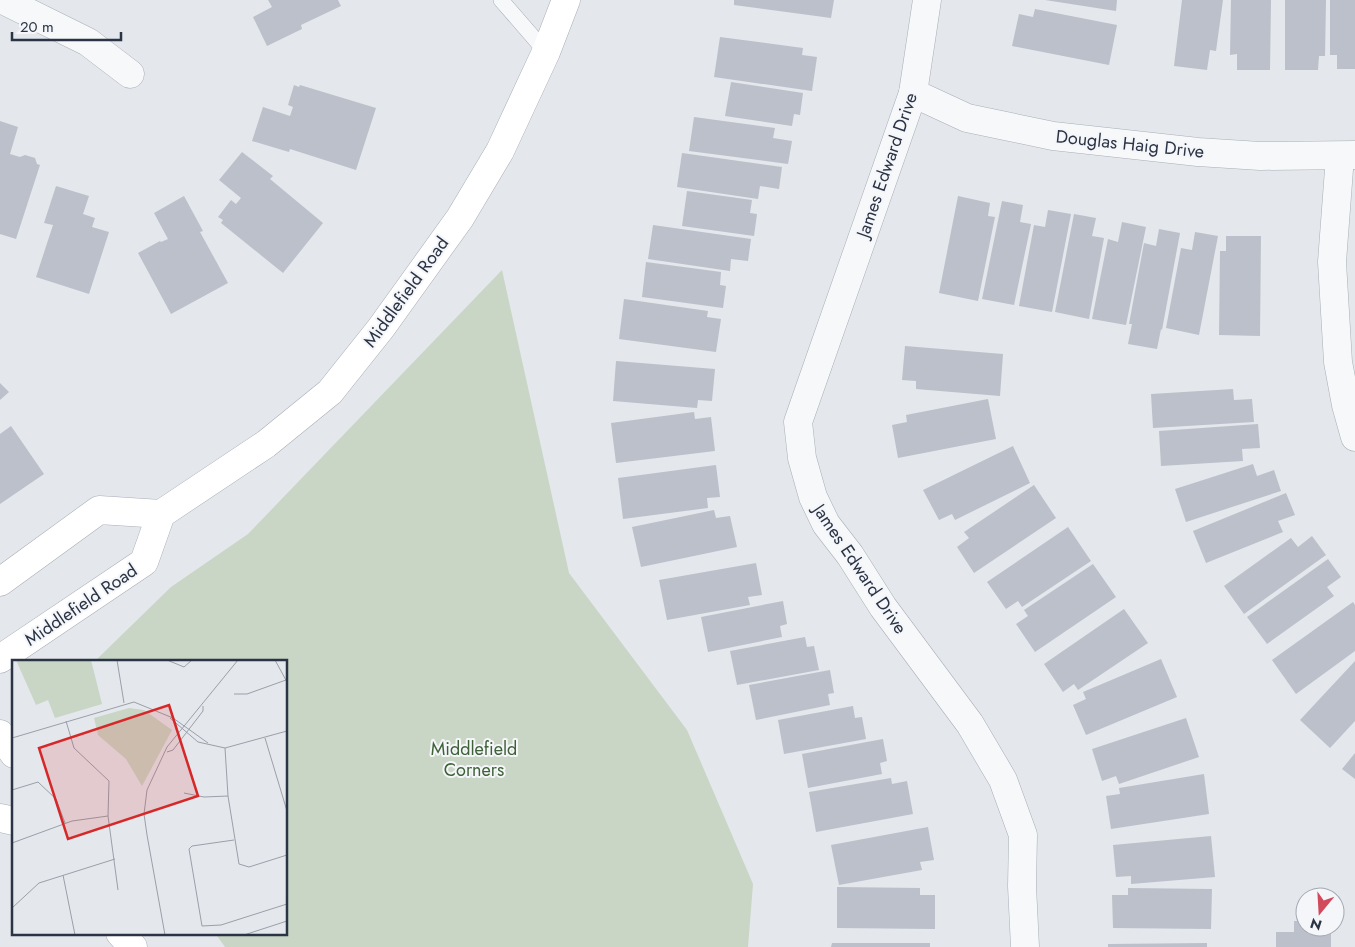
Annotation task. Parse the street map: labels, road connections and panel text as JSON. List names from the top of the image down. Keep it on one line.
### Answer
{"streets":{"main road":["Middlefield Road"],"street":["Douglas Haig Drive","James Edward Drive"]},"crossings":[["Douglas Haig Drive","James Edward Drive"]],"parks":["Middlefield Corners"],"scale_bar":"20 m","north":"bottom"}
